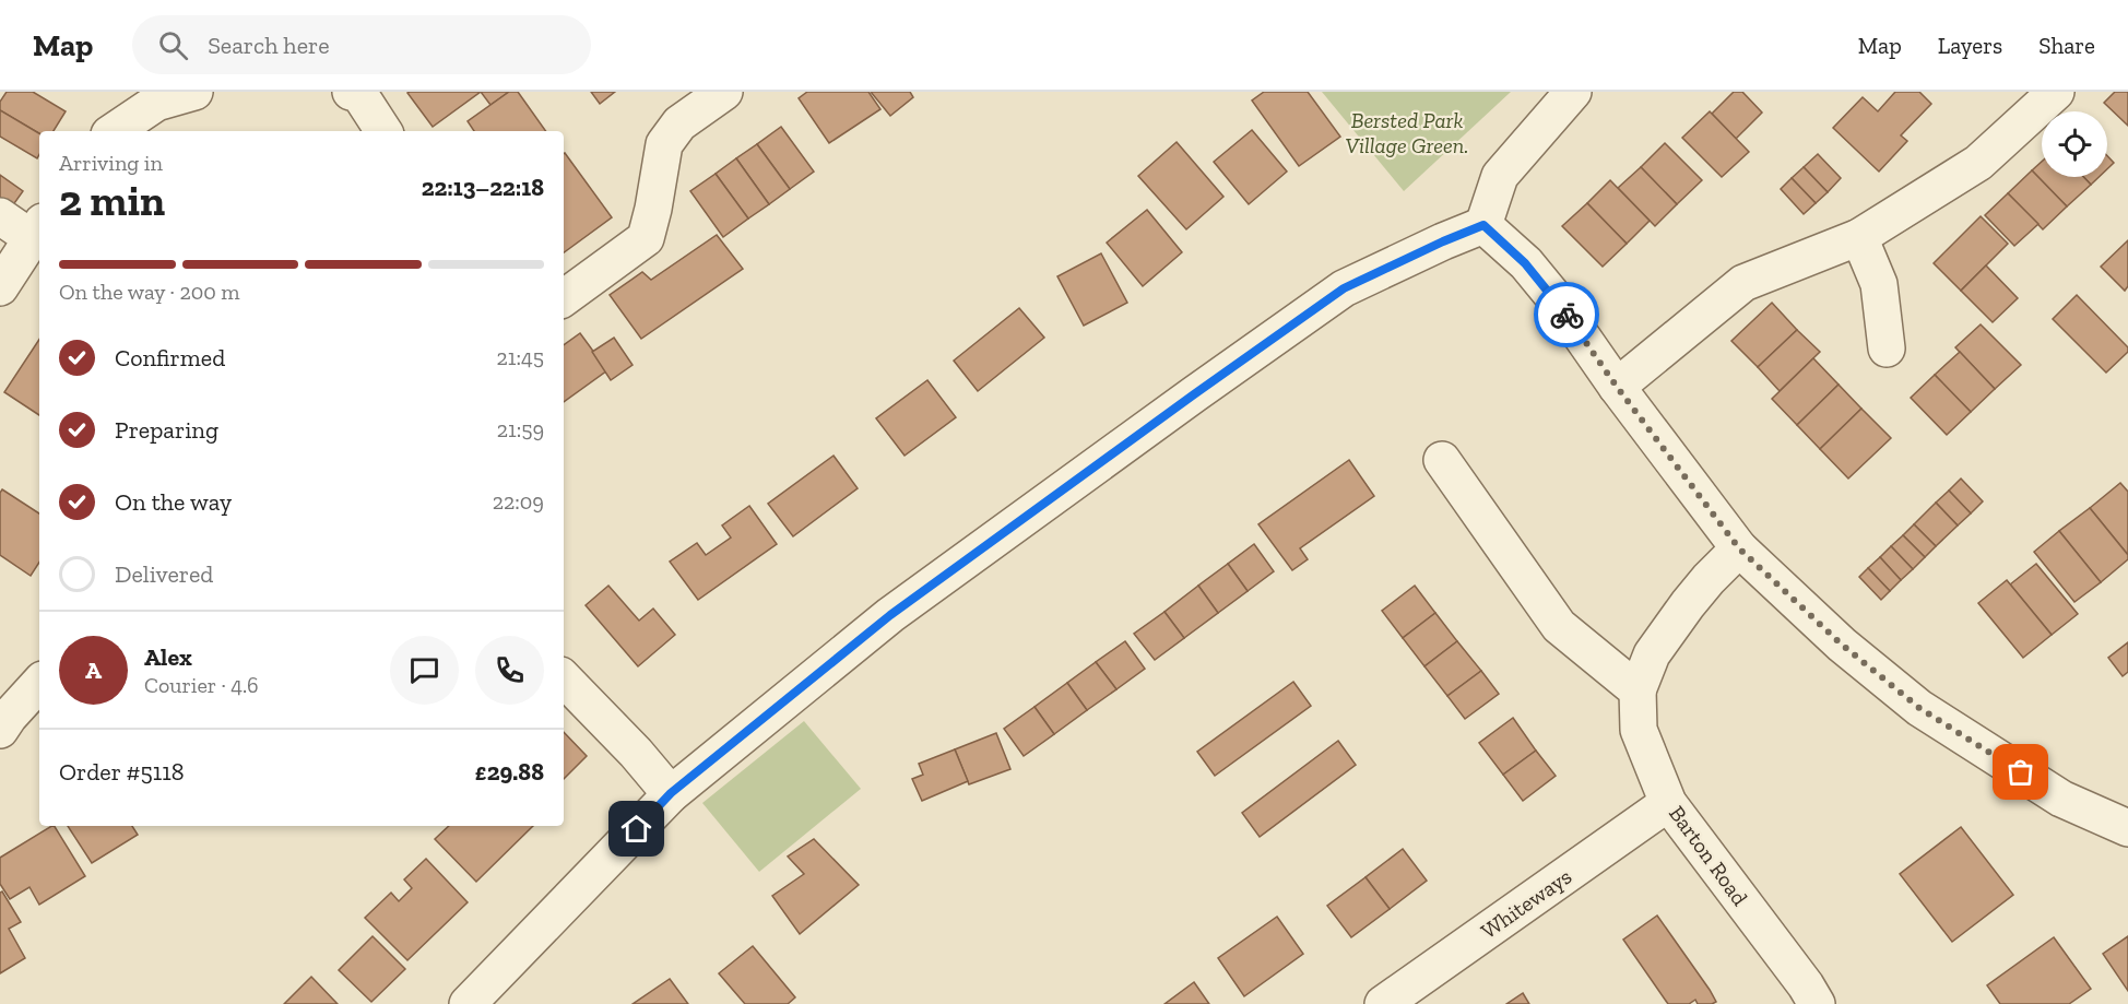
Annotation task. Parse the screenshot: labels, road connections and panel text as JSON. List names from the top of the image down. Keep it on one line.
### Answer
{"streets":{"street":["Barton Road","Whiteways"]},"crossings":[["Barton Road","Whiteways"]],"parks":["Bersted Park Village Green."],"page":{"header":"Map","search":"Search here","nav":["Map","Layers","Share"],"heading":["2 min","Arriving in","22:13–22:18"],"panel":["Alex","Courier · 4.6","Order #5118","£29.88"],"bar":"On the way · 200 m","list":[["Confirmed","21:45"],["Preparing","21:59"],["On the way","22:09"],"Delivered"],"round":"A"}}
